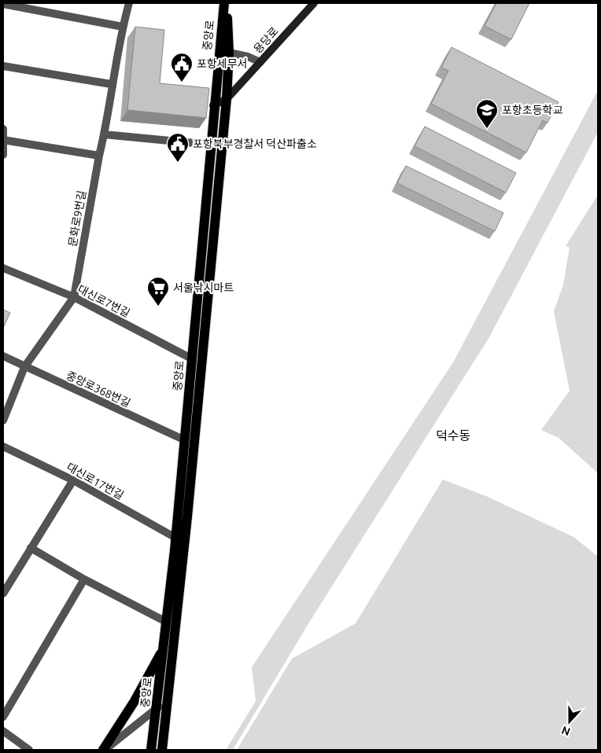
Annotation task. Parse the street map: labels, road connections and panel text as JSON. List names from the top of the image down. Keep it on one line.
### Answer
{"streets":{"main road":["중앙로","용당로"],"street":["문화로9번길","대신로7번길","중앙로368번길","대신로17번길"]},"crossings":[["중앙로","용당로"],["중앙로","대신로7번길"],["중앙로","중앙로368번길"],["중앙로","대신로17번길"],["문화로9번길","대신로7번길"],["문화로9번길","중앙로368번길"]],"districts":["덕수동"],"places":{"public building":["포항세무서","포항북부경찰서 덕산파출소"],"school or university":["포항초등학교"],"supermarket":["서울낚시마트"]},"north":"bottom"}
